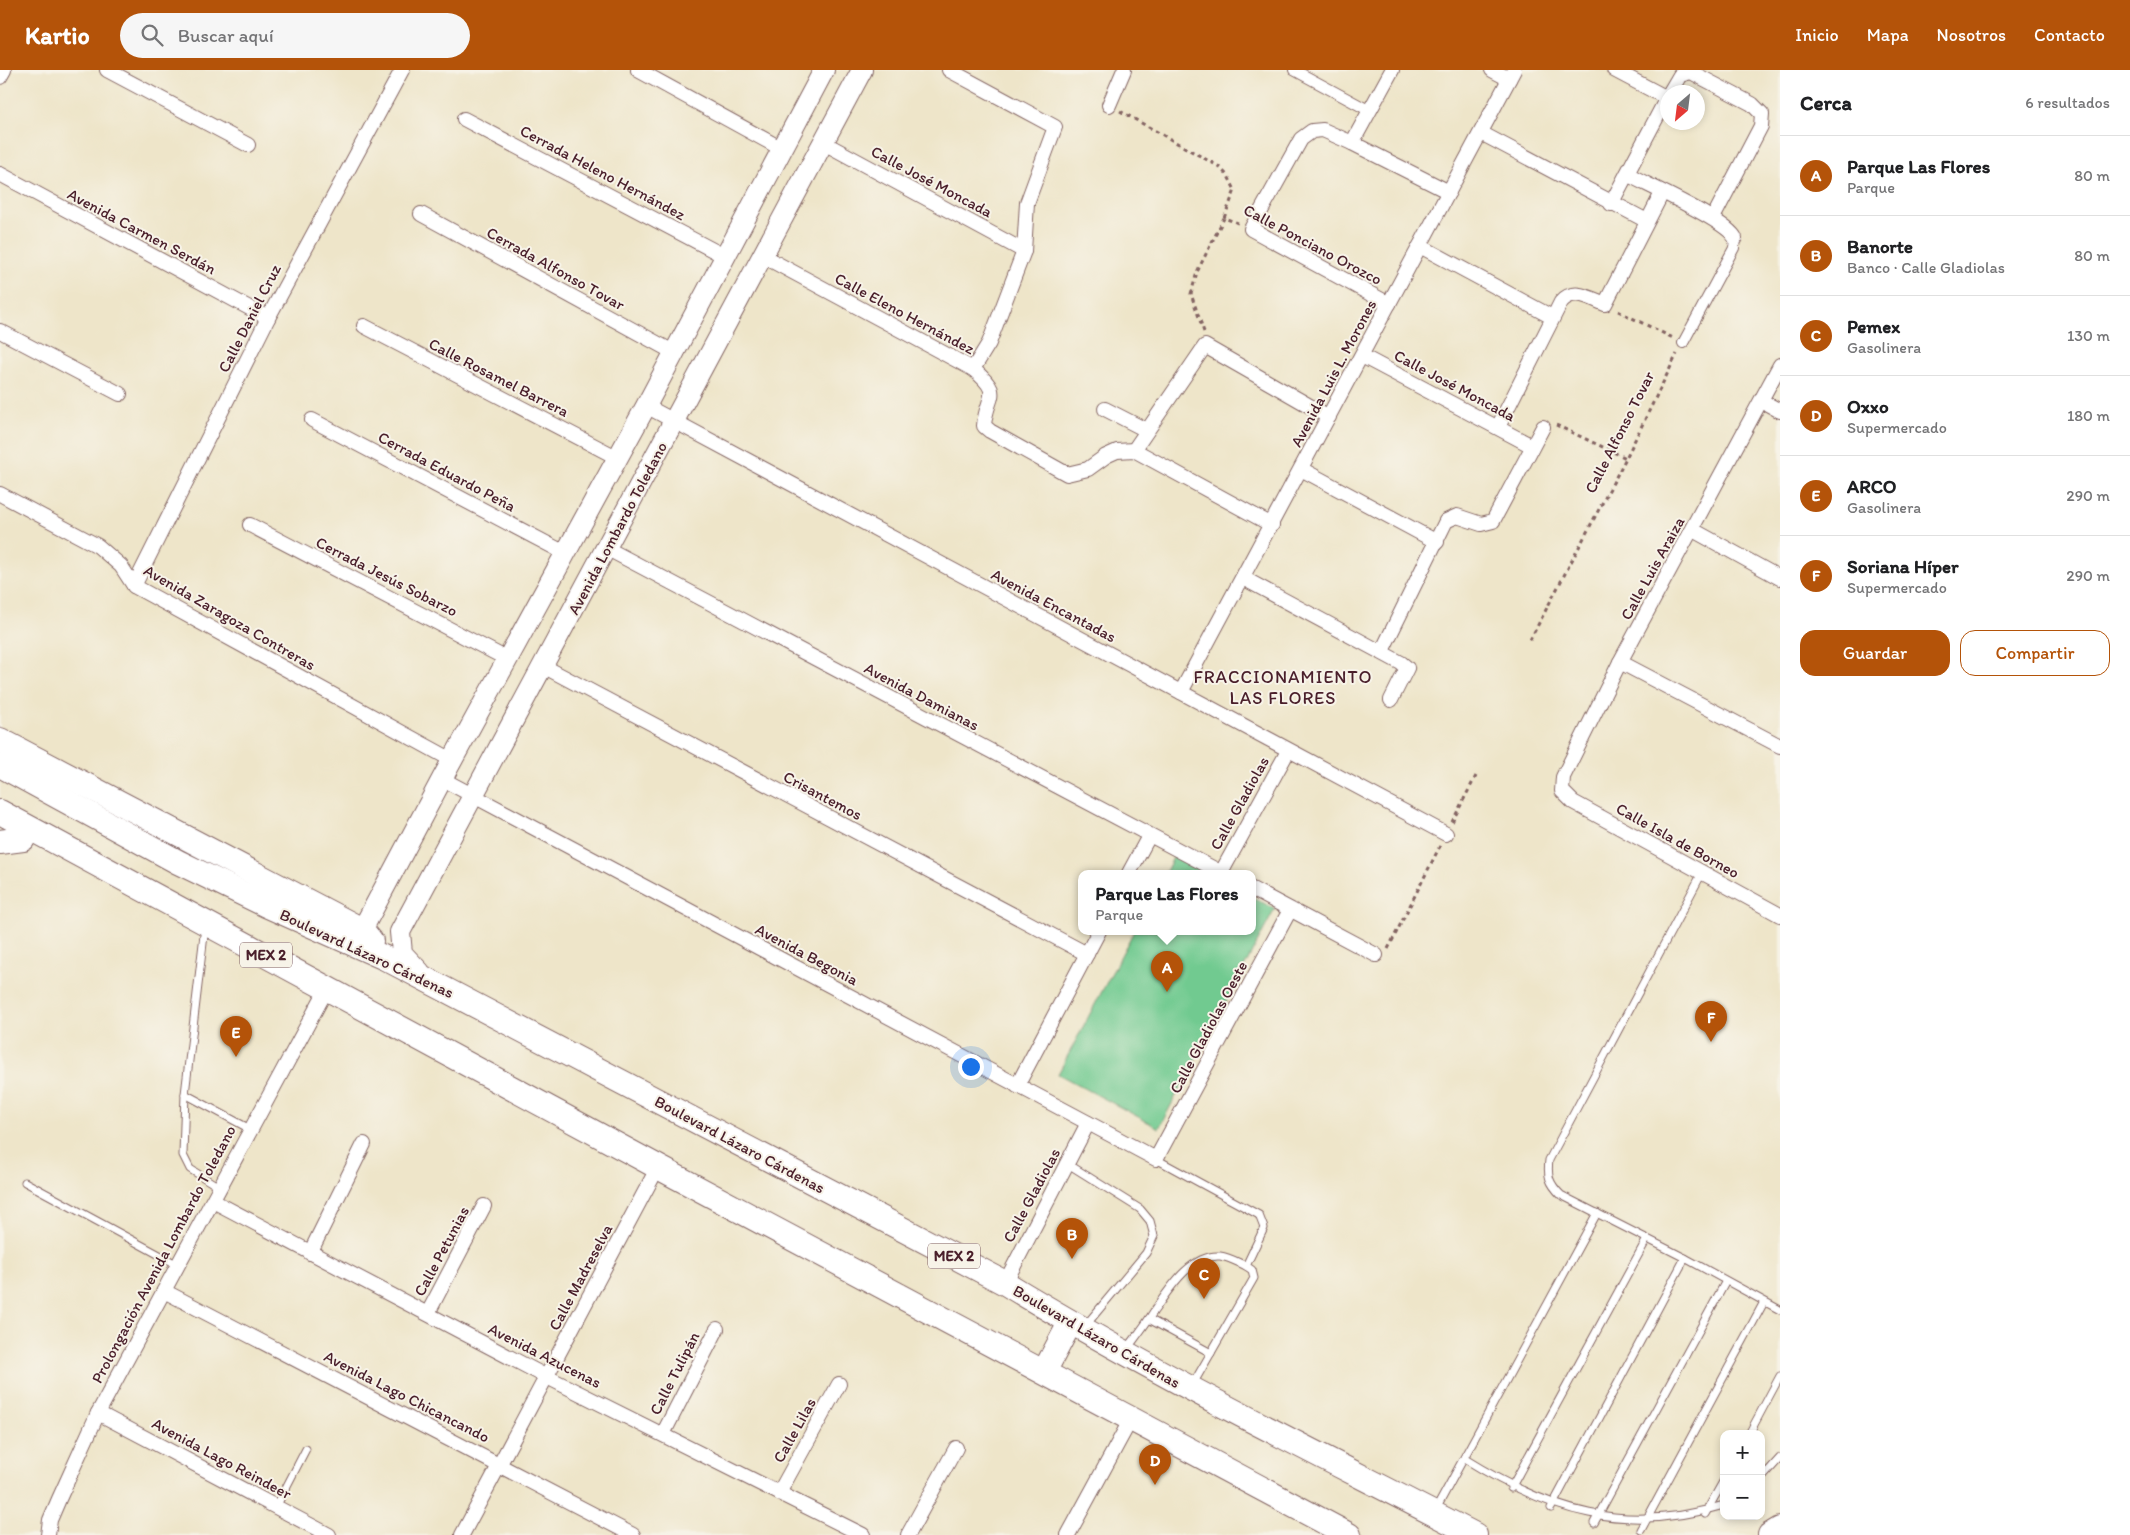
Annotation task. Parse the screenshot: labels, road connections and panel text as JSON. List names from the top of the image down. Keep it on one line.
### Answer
{"streets":{"highway":["Boulevard Lázaro Cárdenas","MEX 2"],"main road":["Avenida Lombardo Toledano"],"street":["Cerrada Heleno Hernández","Calle José Moncada","Avenida Carmen Serdán","Calle Ponciano Orozco","Cerrada Alfonso Tovar","Calle Eleno Hernández","Calle Daniel Cruz","Avenida Luis L. Morones","Calle Rosamel Barrera","Cerrada Eduardo Peña","Calle Luis Araiza","Cerrada Jesús Sobarzo","Avenida Encantadas","Avenida Zaragoza Contreras","Avenida Damianas","Crisantemos","Calle Gladiolas","Calle Isla de Borneo","Avenida Begonia","Calle Gladiolas Oeste","Calle Petunias","Prolongación Avenida Lombardo Toledano","Calle Madreselva","Avenida Azucenas","Calle Tulipán","Avenida Lago Chicancando","Calle Lilas","Avenida Lago Reindeer"],"path":["Calle Alfonso Tovar"]},"crossings":[["Cerrada Heleno Hernández","Avenida Lombardo Toledano"],["Calle José Moncada","Avenida Luis L. Morones"],["Calle José Moncada","Avenida Lombardo Toledano"],["Avenida Carmen Serdán","Calle Daniel Cruz"],["Calle Ponciano Orozco","Avenida Luis L. Morones"],["Cerrada Alfonso Tovar","Avenida Lombardo Toledano"],["Calle Eleno Hernández","Avenida Lombardo Toledano"],["Calle Daniel Cruz","Avenida Zaragoza Contreras"],["Avenida Luis L. Morones","Avenida Encantadas"],["Calle Rosamel Barrera","Avenida Lombardo Toledano"],["Cerrada Eduardo Peña","Avenida Lombardo Toledano"],["Avenida Lombardo Toledano","Cerrada Jesús Sobarzo"],["Avenida Lombardo Toledano","Avenida Encantadas"],["Avenida Lombardo Toledano","Avenida Zaragoza Contreras"],["Avenida Lombardo Toledano","Avenida Damianas"],["Avenida Lombardo Toledano","Crisantemos"],["Avenida Lombardo Toledano","Boulevard Lázaro Cárdenas"],["Avenida Lombardo Toledano","Avenida Begonia"],["Calle Luis Araiza","Calle Isla de Borneo"],["Avenida Encantadas","Calle Gladiolas"],["Calle Gladiolas","Boulevard Lázaro Cárdenas"],["Calle Gladiolas","Avenida Begonia"],["Avenida Begonia","Calle Gladiolas Oeste"],["MEX 2","Calle Madreselva"],["Calle Petunias","Avenida Azucenas"],["Prolongación Avenida Lombardo Toledano","Avenida Azucenas"],["Prolongación Avenida Lombardo Toledano","Avenida Lago Chicancando"],["Prolongación Avenida Lombardo Toledano","Avenida Lago Reindeer"],["Calle Madreselva","Avenida Azucenas"],["Calle Madreselva","Avenida Lago Chicancando"],["Avenida Azucenas","Calle Tulipán"],["Avenida Azucenas","Calle Lilas"]],"districts":["FRACCIONAMIENTO LAS FLORES"],"north":"bottom left","page":{"header":"Kartio","search":"Buscar aquí","nav":["Inicio","Mapa","Nosotros","Contacto"],"heading":["Cerca","6 resultados"],"list":[{"mark":"A","name":"Parque Las Flores","note":"Parque","value":"80 m"},{"mark":"B","name":"Banorte","note":"Banco · Calle Gladiolas","value":"80 m"},{"mark":"C","name":"Pemex","note":"Gasolinera","value":"130 m"},{"mark":"D","name":"Oxxo","note":"Supermercado","value":"180 m"},{"mark":"E","name":"ARCO","note":"Gasolinera","value":"290 m"},{"mark":"F","name":"Soriana Híper","note":"Supermercado","value":"290 m"}],"buttons":["Guardar","Compartir"],"popup":["Parque Las Flores","Parque"],"pins":["A","F","E","B","C","D"],"map_buttons":["+","−"]}}
